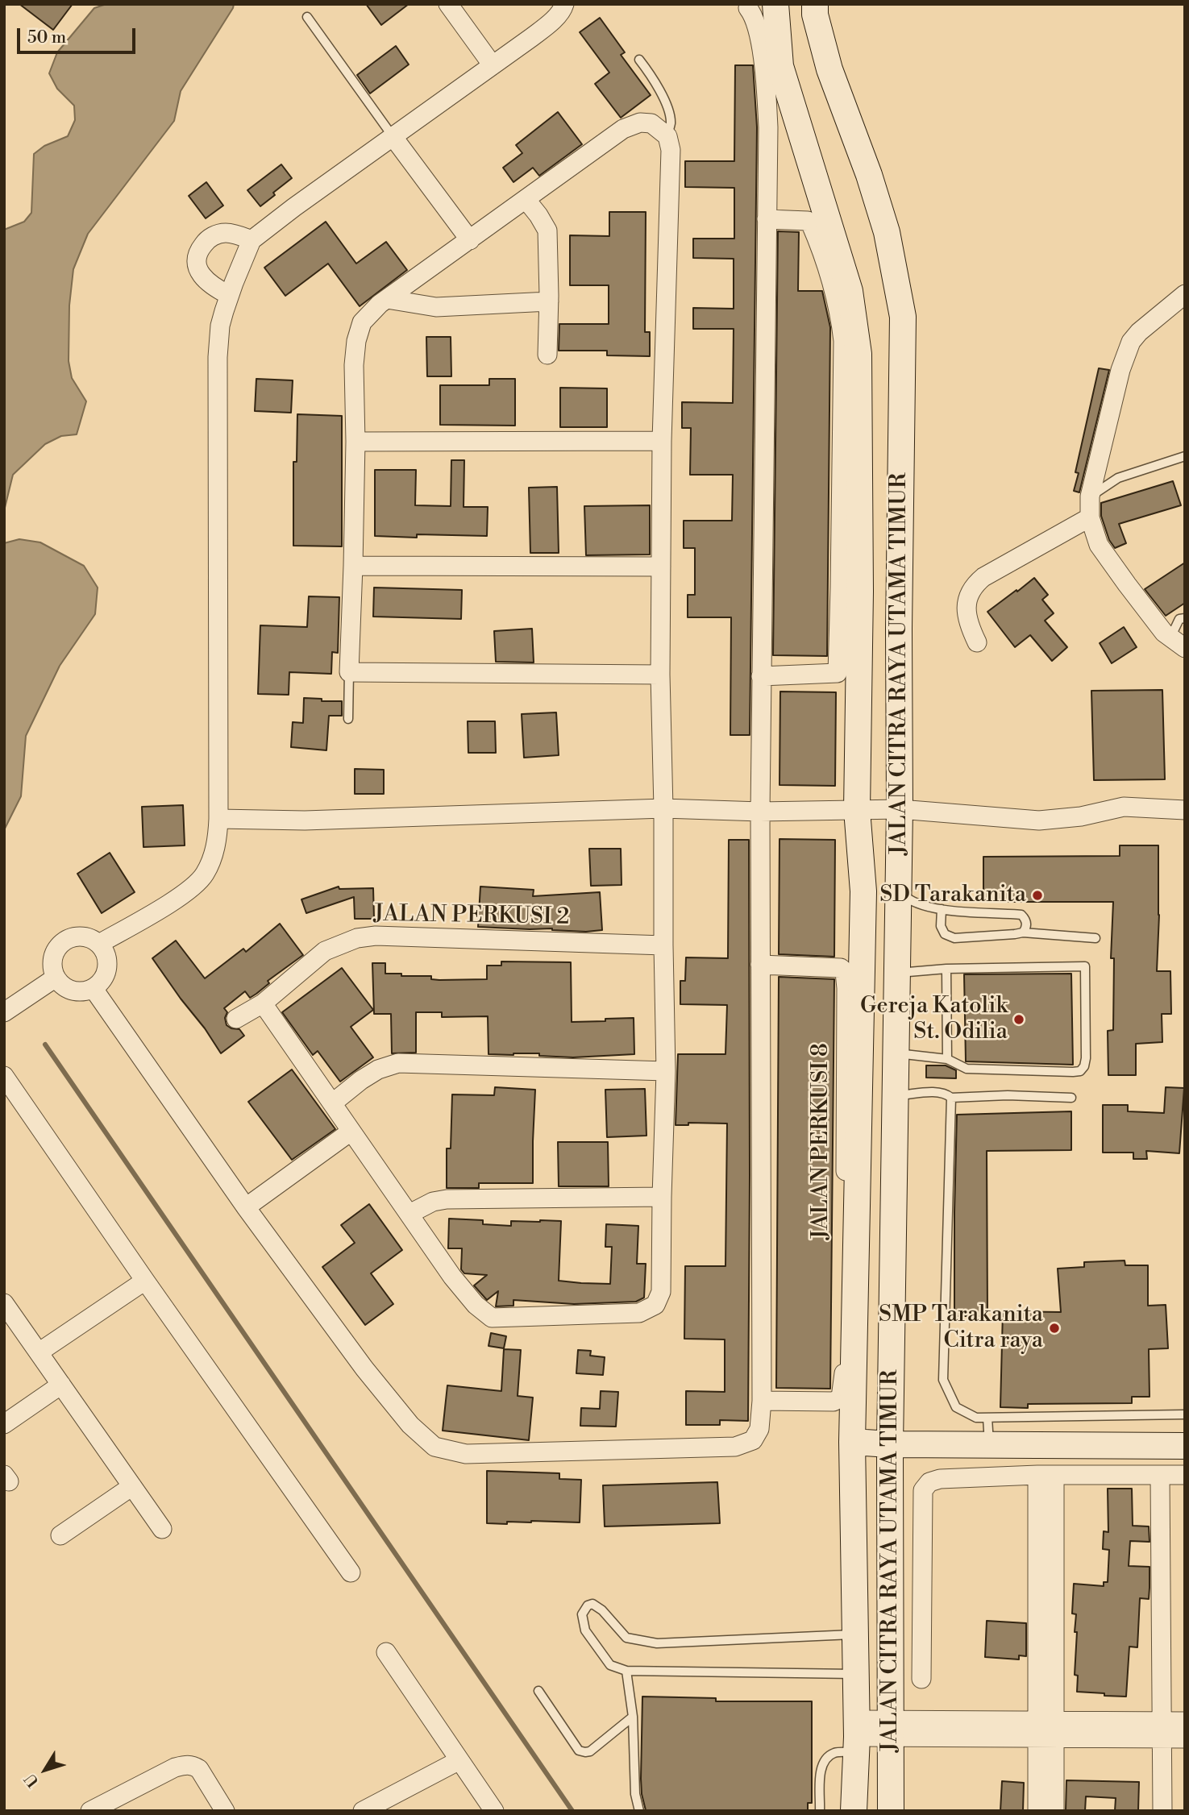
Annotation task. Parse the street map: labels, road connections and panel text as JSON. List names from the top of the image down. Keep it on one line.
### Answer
{"streets":{"main road":["JALAN CITRA RAYA UTAMA TIMUR"],"street":["JALAN PERKUSI 2","JALAN PERKUSI 8"]},"places":["SD Tarakanita","Gereja Katolik St. Odilia","SMP Tarakanita Citra raya"],"scale_bar":"50 m","north":"bottom left"}
